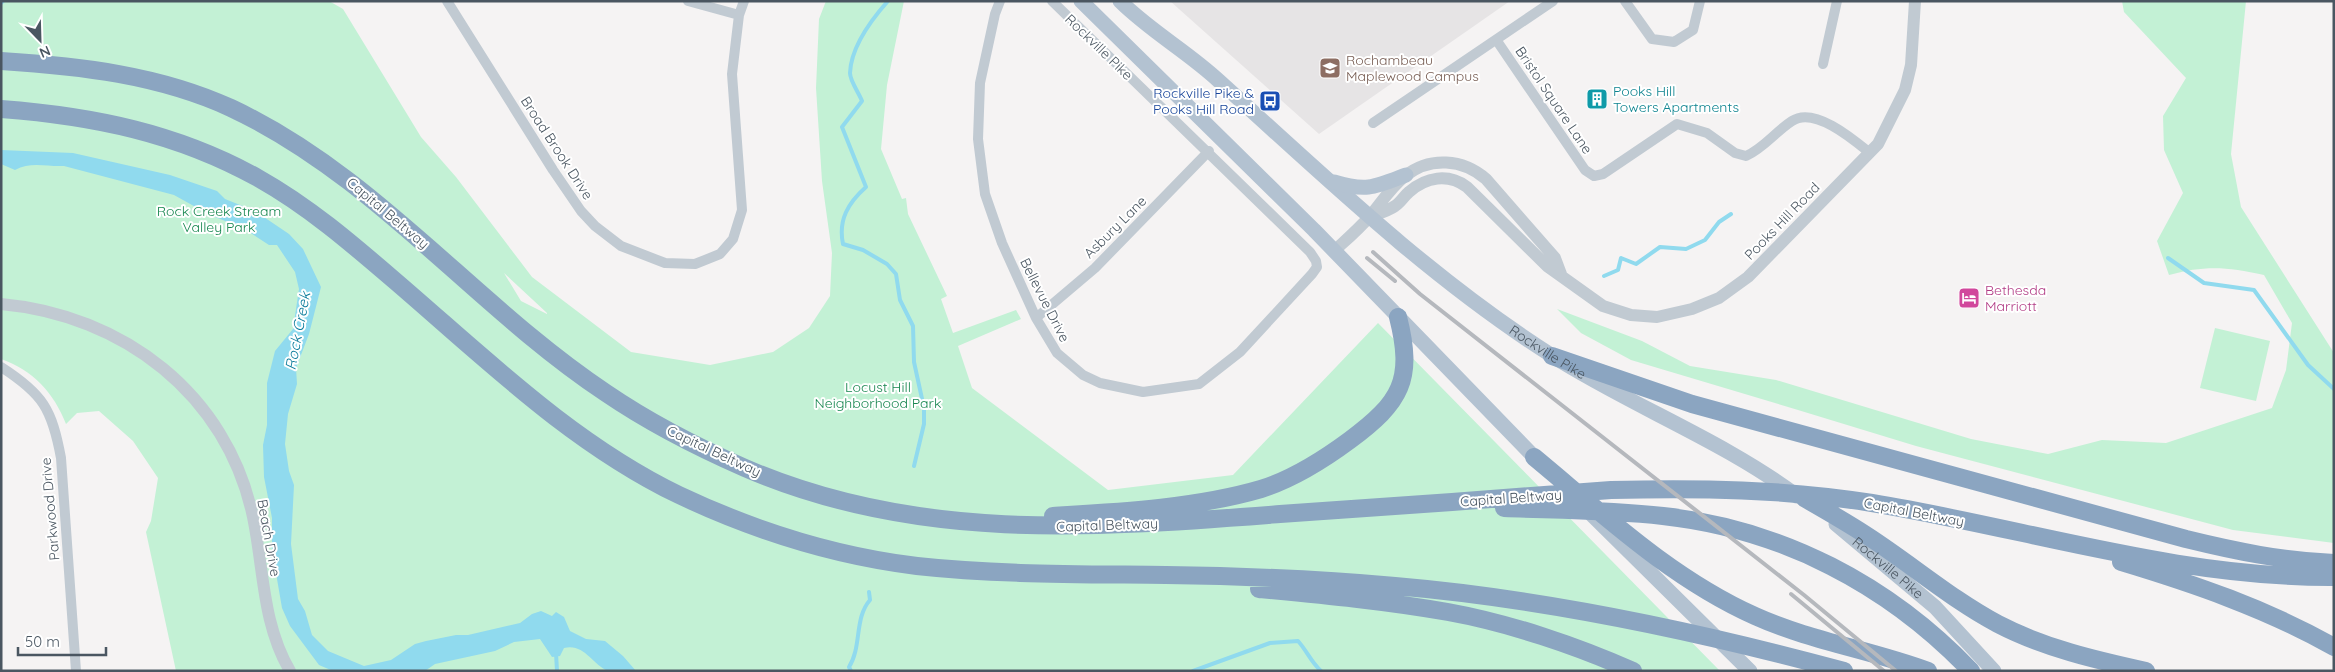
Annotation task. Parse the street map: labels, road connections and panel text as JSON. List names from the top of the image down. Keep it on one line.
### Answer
{"streets":{"highway":["Capital Beltway"],"main road":["Rockville Pike"],"street":["Bristol Square Lane","Broad Brook Drive","Pooks Hill Road","Asbury Lane","Bellevue Drive","Parkwood Drive","Beach Drive"]},"crossings":[["Rockville Pike","Pooks Hill Road"],["Rockville Pike","Asbury Lane"],["Rockville Pike","Bellevue Drive"],["Bristol Square Lane","Pooks Hill Road"],["Asbury Lane","Bellevue Drive"]],"water":["Rock Creek"],"parks":["Rock Creek Stream Valley Park","Locust Hill Neighborhood Park"],"places":{"school or university":["Rochambeau Maplewood Campus"],"building":["Pooks Hill Towers Apartments"],"bus stop":["Rockville Pike & Pooks Hill Road"],"hotel":["Bethesda Marriott"]},"scale_bar":"50 m","north":"bottom right"}
